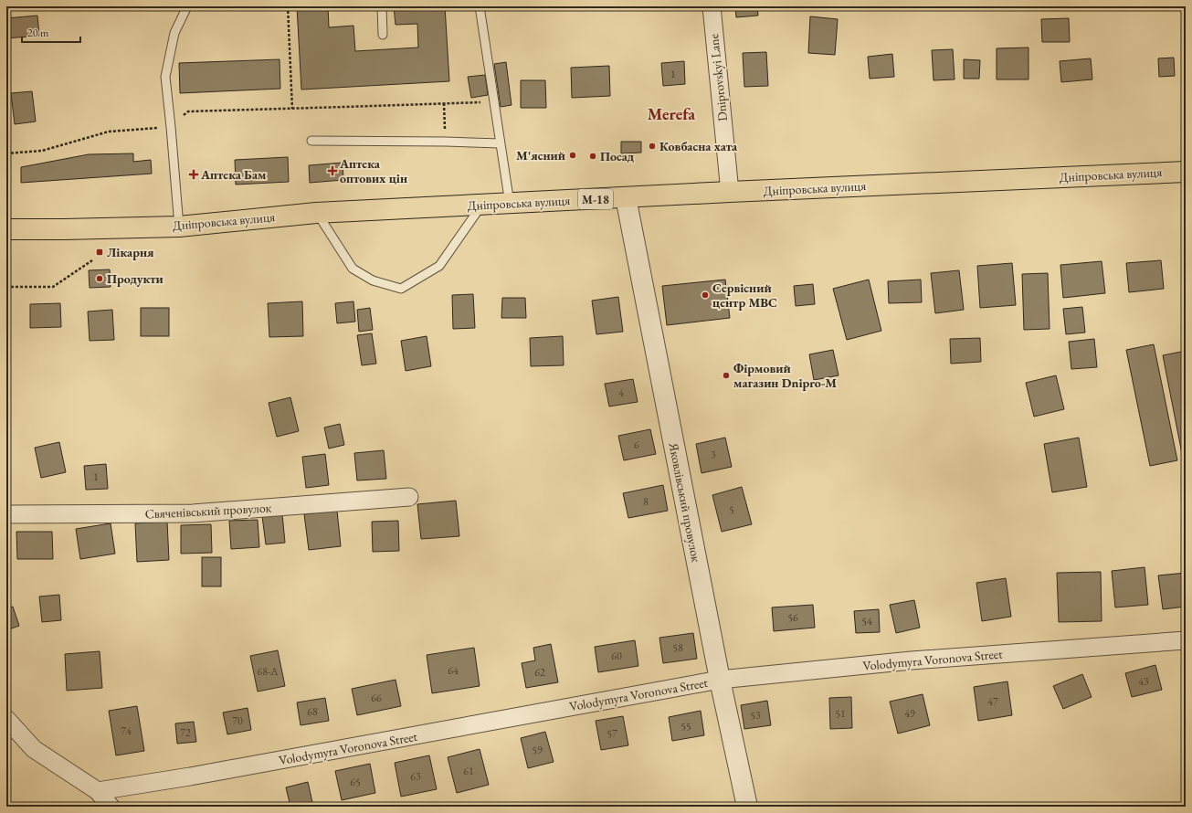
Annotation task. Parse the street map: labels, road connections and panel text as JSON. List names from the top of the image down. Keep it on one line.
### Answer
{"streets":{"highway":["Дніпровська вулиця","М-18"],"street":["Dniprovskyi Lane","Яковлівський провулок","Свяченівський провулок","Volodymyra Voronova Street"]},"crossings":[["Dniprovskyi Lane","Дніпровська вулиця"],["Дніпровська вулиця","Яковлівський провулок"],["Яковлівський провулок","Volodymyra Voronova Street"]],"districts":["Merefa"],"places":{"other":["Ковбасна хата","М'ясний","Посад","Продукти","Сервісний центр МВС","Фірмовий магазин Dnipro-M"],"health":["Аптека оптових цін","Аптека Бам"],"transit":["Лікарня"]},"house_numbers":["1","4","6","3","1","8","5","56","54","58","60","64","68-А","62","43","66","47","68","51","49","53","70","55","74","72","57","59","61","63","65"],"scale_bar":"20 m"}
